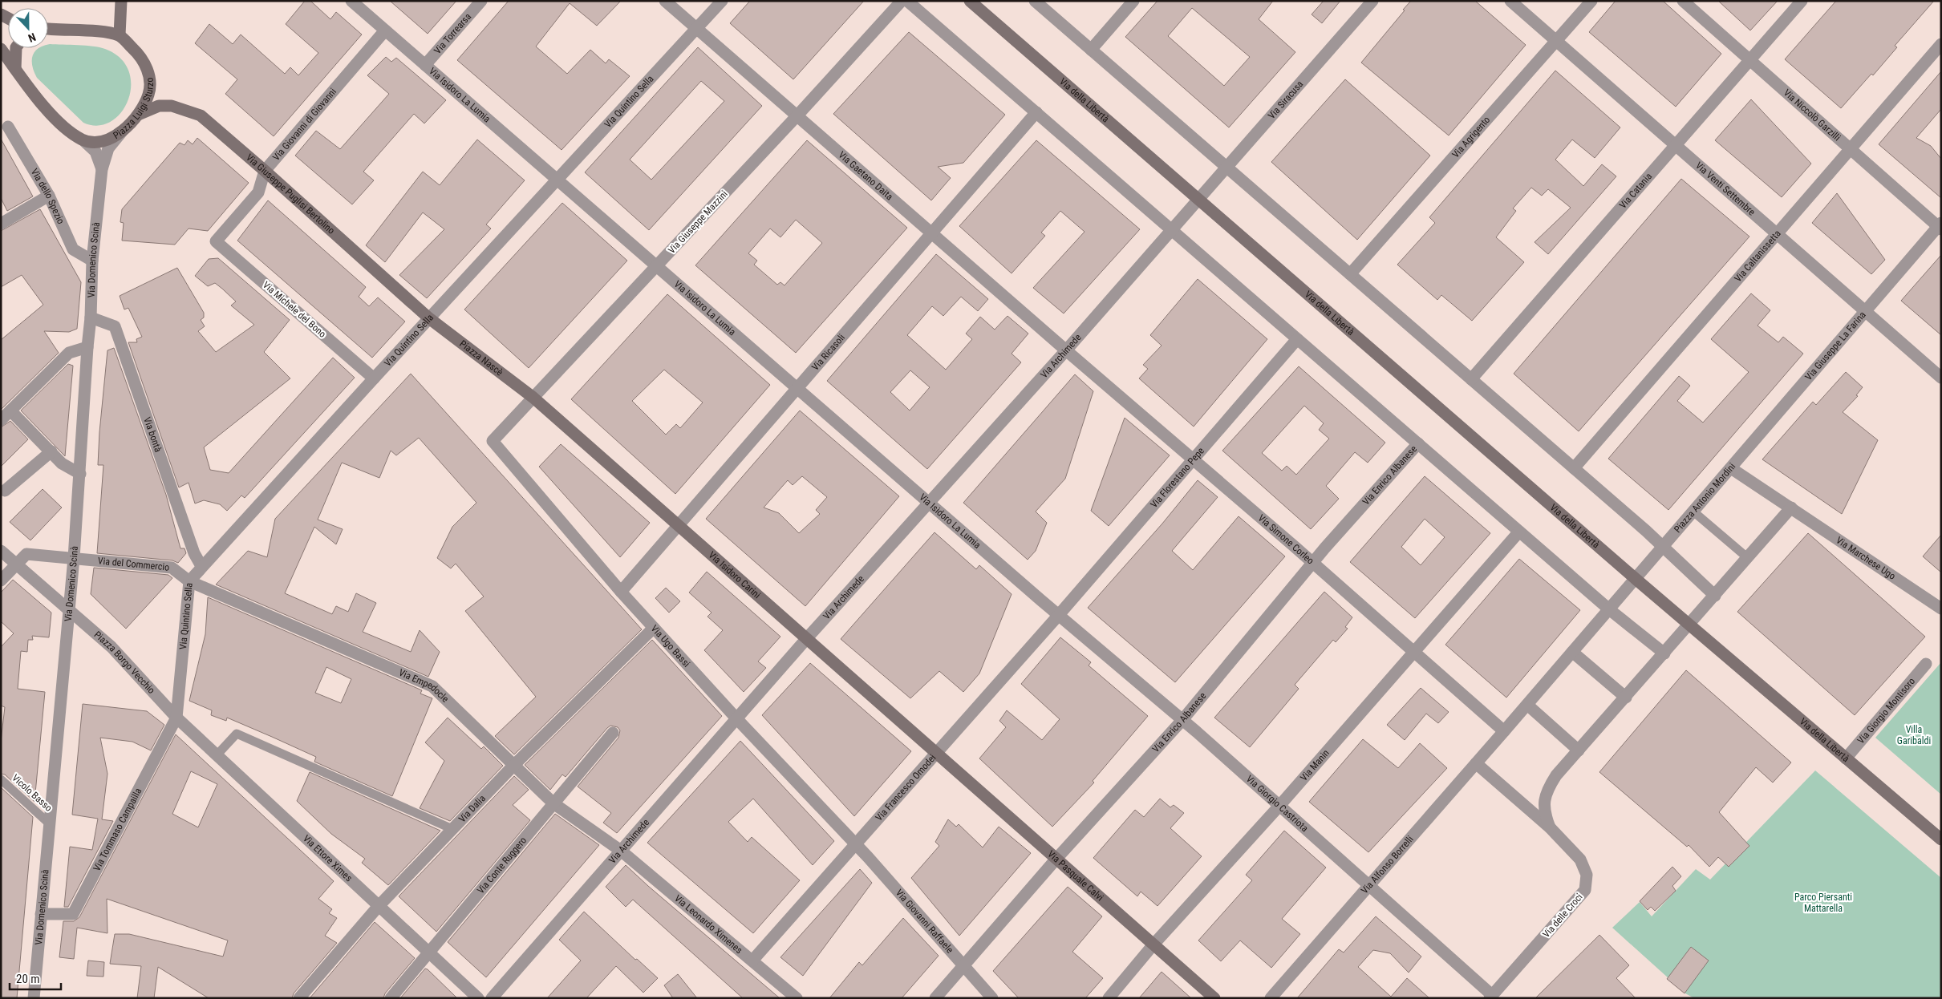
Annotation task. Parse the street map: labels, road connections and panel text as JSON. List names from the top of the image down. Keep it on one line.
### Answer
{"streets":{"street":["Via Torrearsa","Via Isidoro La Lumia","Via della Libertà","Via Siracusa","Via Quintino Sella","Piazza Luigi Sturzo","Via Niccolò Garzilli","Via Giovanni di Giovanni","Via Agrigento","Via Gaetano Daita","Via Venti Settembre","Via Catania","Via Giuseppe Puglisi Bertolino","Via dello Spezio","Via Giuseppe Mazzini","Via Caltanissetta","Via Domenico Scinà","Via Michele del Bono","Via Giuseppe La Farina","Via Ricasoli","Via Archimede","Piazza Nascè","Via bontà","Via Enrico Albanese","Via Florestano Pepe","Piazza Antonio Mordini","Via Simone Corleo","Via Marchese Ugo","Via del Commercio","Via Isidoro Carini","Via Ugo Bassi","Piazza Borgo Vecchio","Via Empedocle","Via Giorgio Montisoro","Via Manin","Via Francesco Omodei","Via Giorgio Castriota","Via Dalia","Via Tommaso Campailla","Via Ettore Ximes","Via Alfonso Borrelli","Via Conte Ruggero","Via Pasquale Calvi","Via delle Croci","Via Giovanni Raffaele","Via Leonardo Ximenes"],"lane":["Vicolo Basso"]},"crossings":[["Via Torrearsa","Via Isidoro La Lumia"],["Via Isidoro La Lumia","Via Quintino Sella"],["Via Isidoro La Lumia","Via Giovanni di Giovanni"],["Via Isidoro La Lumia","Via Giuseppe Mazzini"],["Via Isidoro La Lumia","Via Ricasoli"],["Via Isidoro La Lumia","Via Archimede"],["Via Isidoro La Lumia","Via Florestano Pepe"],["Via Isidoro La Lumia","Via Francesco Omodei"],["Via Isidoro La Lumia","Via Giorgio Castriota"],["Via della Libertà","Via Siracusa"],["Via della Libertà","Via Archimede"],["Via della Libertà","Piazza Antonio Mordini"],["Via della Libertà","Via Giorgio Montisoro"],["Via Siracusa","Via Archimede"],["Via Quintino Sella","Via Gaetano Daita"],["Via Quintino Sella","Via Giuseppe Puglisi Bertolino"],["Via Quintino Sella","Via Michele del Bono"],["Via Quintino Sella","Piazza Nascè"],["Via Quintino Sella","Via bontà"],["Via Quintino Sella","Via del Commercio"],["Via Quintino Sella","Piazza Borgo Vecchio"],["Via Quintino Sella","Via Empedocle"],["Via Quintino Sella","Via Tommaso Campailla"],["Via Quintino Sella","Via Ettore Ximes"],["Piazza Luigi Sturzo","Via Giuseppe Puglisi Bertolino"],["Via Niccolò Garzilli","Via Catania"],["Via Niccolò Garzilli","Via Caltanissetta"],["Via Niccolò Garzilli","Via Giuseppe La Farina"],["Via Giovanni di Giovanni","Via Giuseppe Puglisi Bertolino"],["Via Giovanni di Giovanni","Via Michele del Bono"],["Via Agrigento","Via Venti Settembre"],["Via Gaetano Daita","Via Giuseppe Mazzini"],["Via Gaetano Daita","Via Ricasoli"],["Via Gaetano Daita","Via Archimede"],["Via Gaetano Daita","Via Simone Corleo"],["Via Venti Settembre","Via Catania"],["Via Venti Settembre","Via Caltanissetta"],["Via Venti Settembre","Via Giuseppe La Farina"],["Via Giuseppe Puglisi Bertolino","Piazza Nascè"],["Via dello Spezio","Via Domenico Scinà"],["Via Giuseppe Mazzini","Piazza Nascè"],["Via Giuseppe Mazzini","Via Isidoro Carini"],["Via Giuseppe Mazzini","Via Ugo Bassi"],["Via Domenico Scinà","Via bontà"],["Via Domenico Scinà","Via del Commercio"],["Via Domenico Scinà","Piazza Borgo Vecchio"],["Via Domenico Scinà","Vicolo Basso"],["Via Domenico Scinà","Via Tommaso Campailla"],["Via Giuseppe La Farina","Piazza Antonio Mordini"],["Via Ricasoli","Via Isidoro Carini"],["Via Ricasoli","Via Ugo Bassi"],["Via Archimede","Via Simone Corleo"],["Via Archimede","Via Isidoro Carini"],["Via Archimede","Via Ugo Bassi"],["Via Archimede","Via Empedocle"],["Via Archimede","Via Leonardo Ximenes"],["Piazza Nascè","Via Isidoro Carini"],["Via Enrico Albanese","Via Simone Corleo"],["Via Enrico Albanese","Via Giorgio Castriota"],["Via Enrico Albanese","Via Pasquale Calvi"],["Via Enrico Albanese","Via Giovanni Raffaele"],["Via Florestano Pepe","Via Simone Corleo"],["Via Florestano Pepe","Via Francesco Omodei"],["Via Florestano Pepe","Via Giorgio Castriota"],["Piazza Antonio Mordini","Via Marchese Ugo"],["Piazza Antonio Mordini","Via Alfonso Borrelli"],["Via Simone Corleo","Via Manin"],["Via Simone Corleo","Via Alfonso Borrelli"],["Via del Commercio","Piazza Borgo Vecchio"],["Via del Commercio","Via Empedocle"],["Via Isidoro Carini","Via Francesco Omodei"],["Via Isidoro Carini","Via Pasquale Calvi"],["Via Ugo Bassi","Via Francesco Omodei"],["Via Ugo Bassi","Via Dalia"],["Via Ugo Bassi","Via Giovanni Raffaele"],["Piazza Borgo Vecchio","Via Tommaso Campailla"],["Piazza Borgo Vecchio","Via Ettore Ximes"],["Via Empedocle","Via Dalia"],["Via Empedocle","Via Conte Ruggero"],["Via Empedocle","Via Leonardo Ximenes"],["Via Manin","Via Giorgio Castriota"],["Via Manin","Via Pasquale Calvi"],["Via Francesco Omodei","Via Giorgio Castriota"],["Via Francesco Omodei","Via Pasquale Calvi"],["Via Francesco Omodei","Via Giovanni Raffaele"],["Via Francesco Omodei","Via Leonardo Ximenes"],["Via Giorgio Castriota","Via Alfonso Borrelli"],["Via Giorgio Castriota","Via delle Croci"],["Via Dalia","Via Ettore Ximes"],["Via Tommaso Campailla","Via Ettore Ximes"],["Via Ettore Ximes","Via Conte Ruggero"],["Via Alfonso Borrelli","Via delle Croci"]],"parks":["Villa Garibaldi","Parco Piersanti Mattarella"],"scale_bar":"20 m","north":"bottom"}
